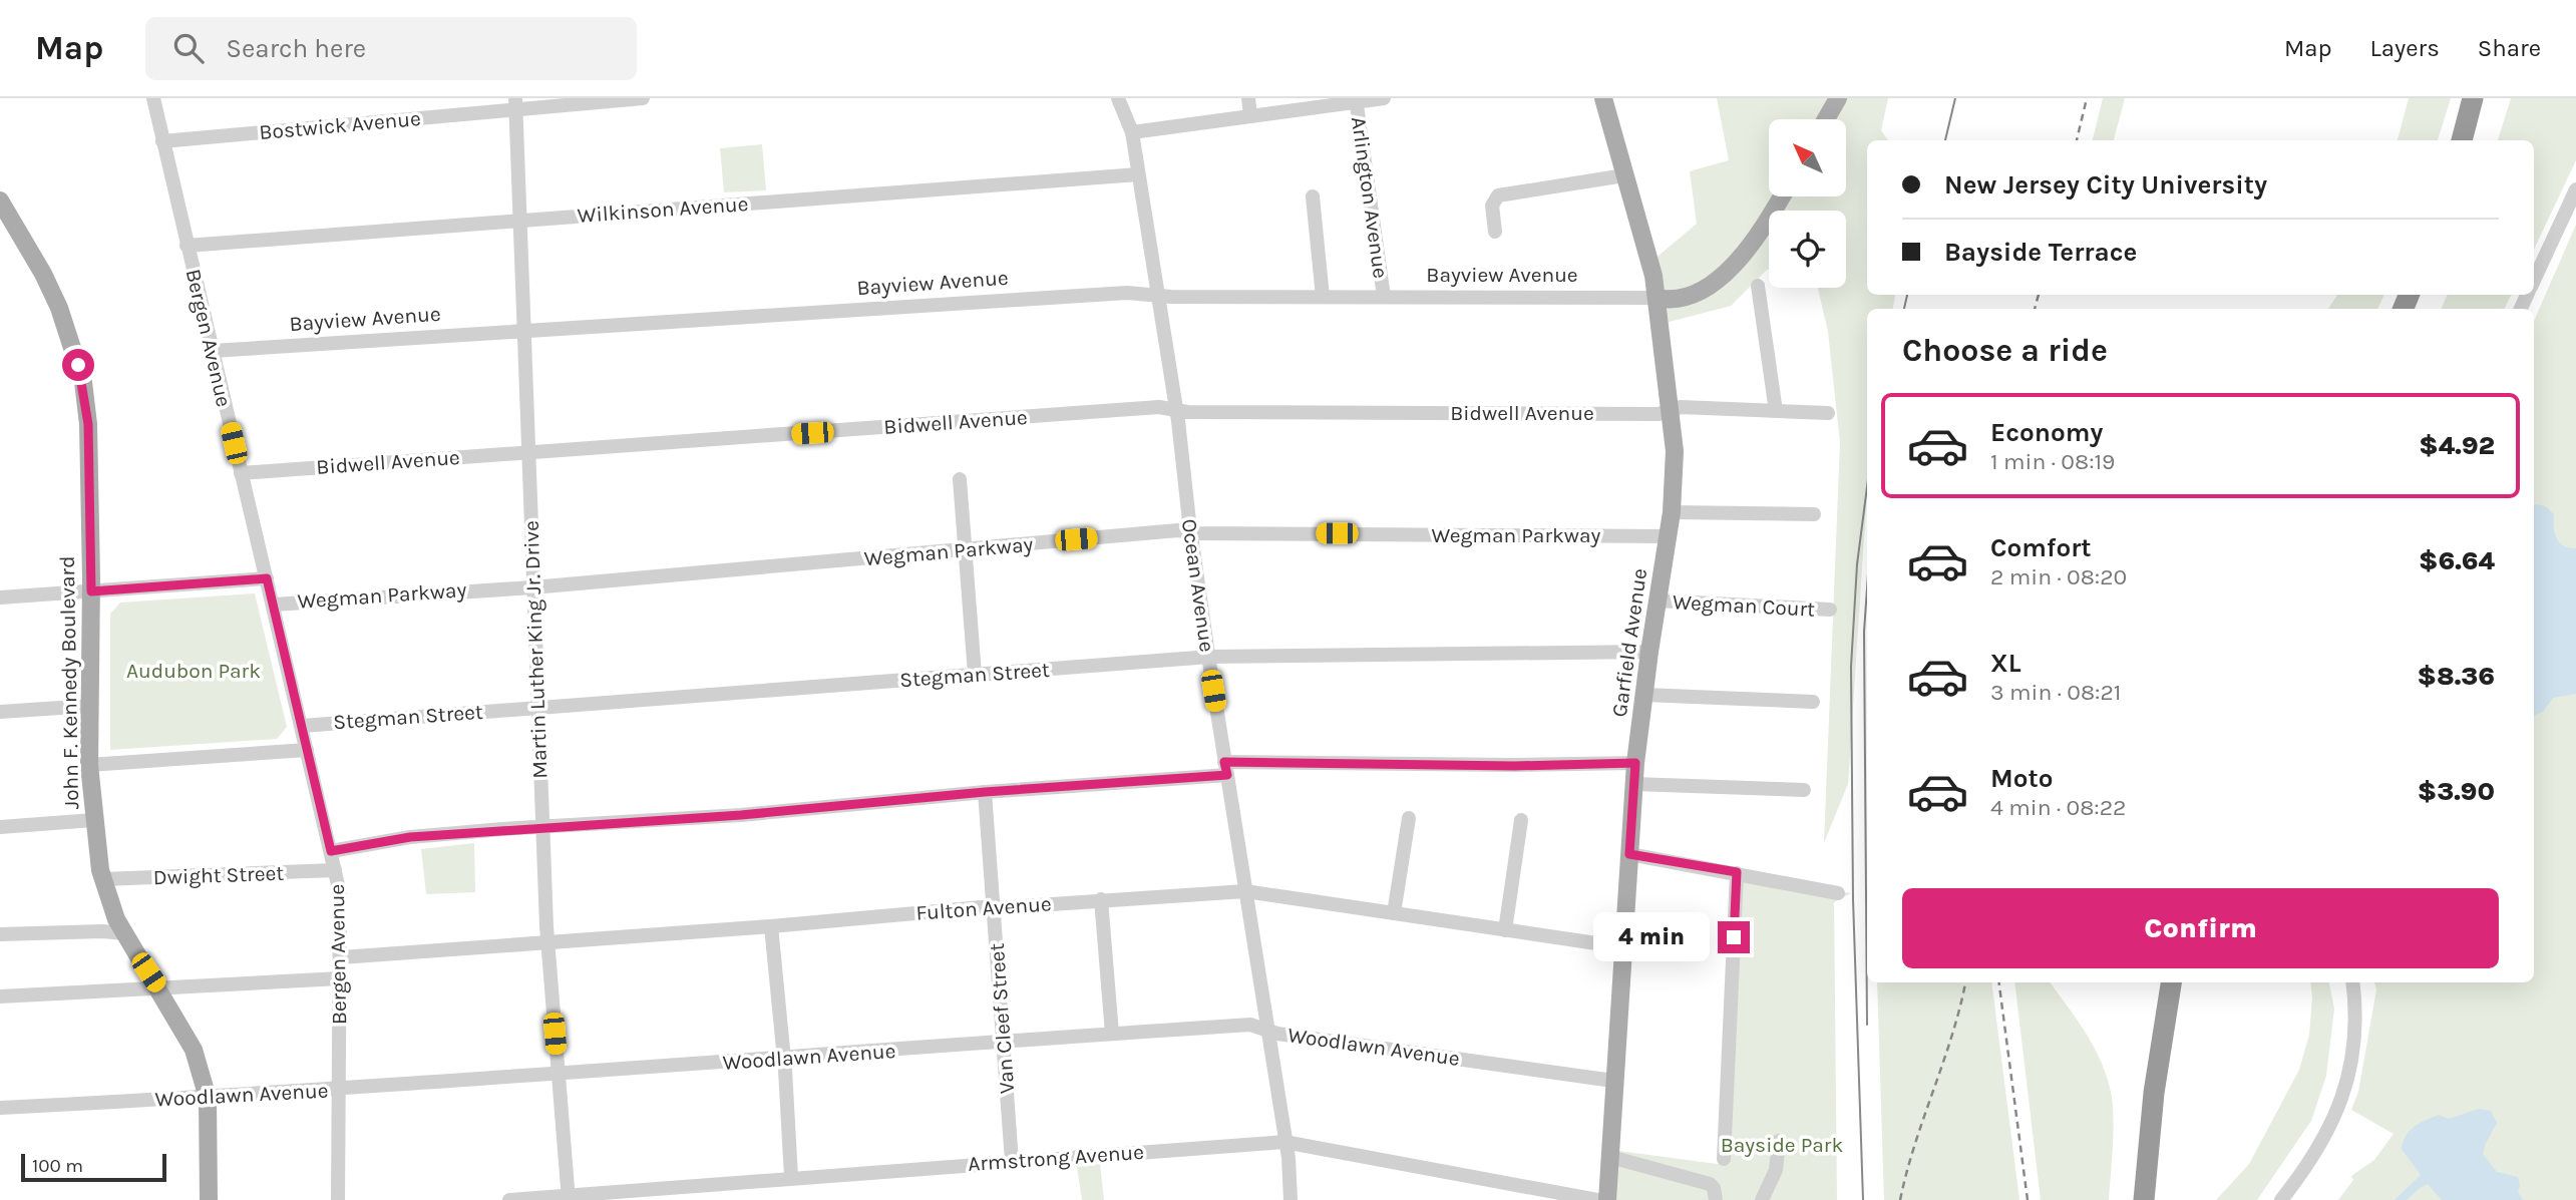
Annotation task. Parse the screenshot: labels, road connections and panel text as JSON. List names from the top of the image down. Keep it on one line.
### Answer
{"streets":{"main road":["Bayview Avenue","Garfield Avenue","John F. Kennedy Boulevard"],"street":["Bostwick Avenue","Arlington Avenue","Wilkinson Avenue","Bergen Avenue","Bidwell Avenue","Wegman Parkway","Ocean Avenue","Wegman Court","Martin Luther King Jr. Drive","Stegman Street","Dwight Street","Fulton Avenue","Van Cleef Street","Woodlawn Avenue","Armstrong Avenue"]},"crossings":[["Bostwick Avenue","Bergen Avenue"],["Bostwick Avenue","Martin Luther King Jr. Drive"],["Arlington Avenue","Bayview Avenue"],["Wilkinson Avenue","Bergen Avenue"],["Wilkinson Avenue","Ocean Avenue"],["Wilkinson Avenue","Martin Luther King Jr. Drive"],["Bayview Avenue","Bergen Avenue"],["Bayview Avenue","Ocean Avenue"],["Bayview Avenue","Garfield Avenue"],["Bayview Avenue","Martin Luther King Jr. Drive"],["Bergen Avenue","Bidwell Avenue"],["Bergen Avenue","Wegman Parkway"],["Bergen Avenue","Stegman Street"],["Bergen Avenue","Dwight Street"],["Bergen Avenue","Fulton Avenue"],["Bergen Avenue","Woodlawn Avenue"],["Bidwell Avenue","Ocean Avenue"],["Bidwell Avenue","Garfield Avenue"],["Bidwell Avenue","Martin Luther King Jr. Drive"],["Wegman Parkway","Ocean Avenue"],["Wegman Parkway","Garfield Avenue"],["Wegman Parkway","Martin Luther King Jr. Drive"],["Ocean Avenue","Stegman Street"],["Ocean Avenue","Fulton Avenue"],["Ocean Avenue","Woodlawn Avenue"],["Ocean Avenue","Armstrong Avenue"],["Wegman Court","Garfield Avenue"],["Garfield Avenue","Stegman Street"],["Garfield Avenue","Fulton Avenue"],["Garfield Avenue","Woodlawn Avenue"],["Martin Luther King Jr. Drive","Stegman Street"],["Martin Luther King Jr. Drive","Fulton Avenue"],["Martin Luther King Jr. Drive","Woodlawn Avenue"],["Martin Luther King Jr. Drive","Armstrong Avenue"],["Stegman Street","John F. Kennedy Boulevard"],["John F. Kennedy Boulevard","Dwight Street"],["John F. Kennedy Boulevard","Woodlawn Avenue"],["Fulton Avenue","Van Cleef Street"],["Van Cleef Street","Woodlawn Avenue"],["Van Cleef Street","Armstrong Avenue"]],"parks":["Audubon Park","Bayside Park"],"scale_bar":"100 m","north":"top left","page":{"header":"Map","search":"Search here","nav":["Map","Layers","Share"],"banner":["New Jersey City University","Bayside Terrace"],"heading":"Choose a ride","list":[{"name":"Economy","note":"1 min · 08:19","value":"$4.92"},{"name":"Comfort","note":"2 min · 08:20","value":"$6.64"},{"name":"XL","note":"3 min · 08:21","value":"$8.36"},{"name":"Moto","note":"4 min · 08:22","value":"$3.90"}],"buttons":"Confirm","bubble":"4 min","scale":"100 m"}}
